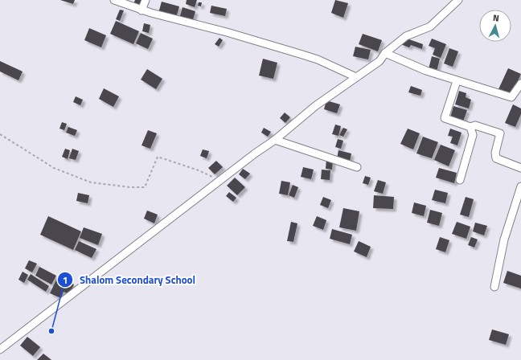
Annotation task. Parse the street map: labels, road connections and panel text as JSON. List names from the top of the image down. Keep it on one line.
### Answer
{"places":["Shalom Secondary School"],"north":"top"}
